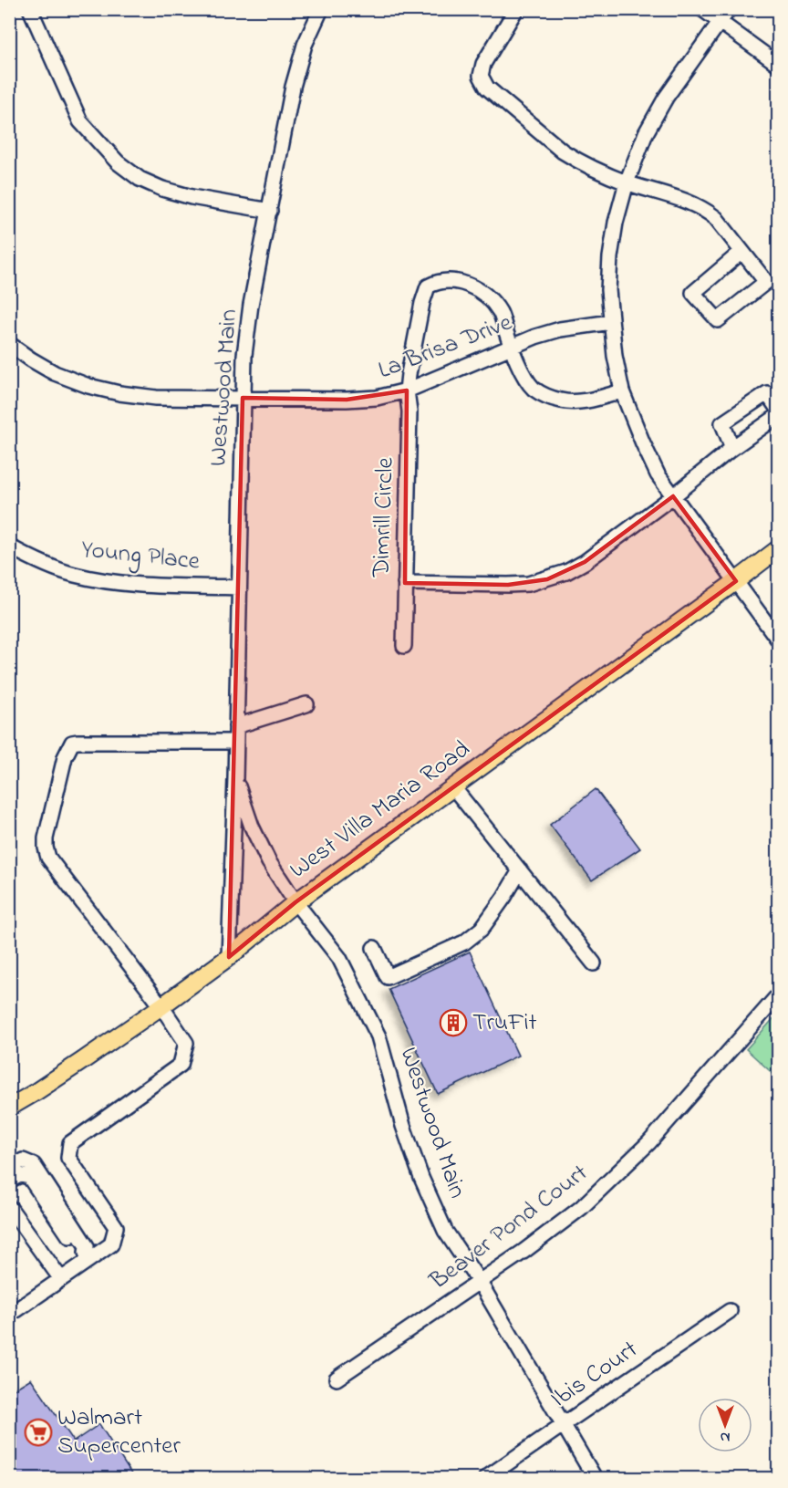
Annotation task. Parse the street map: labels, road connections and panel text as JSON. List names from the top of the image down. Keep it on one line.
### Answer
{"streets":{"main road":["West Villa Maria Road"],"street":["La Brisa Drive","Westwood Main","Dimrill Circle","Young Place","Beaver Pond Court","Ibis Court"]},"crossings":[["La Brisa Drive","Westwood Main"],["La Brisa Drive","Dimrill Circle"],["Westwood Main","Young Place"],["Westwood Main","West Villa Maria Road"],["Westwood Main","Beaver Pond Court"],["Westwood Main","Ibis Court"]],"places":{"building":["TruFit"],"supermarket":["Walmart Supercenter"]},"north":"bottom"}
